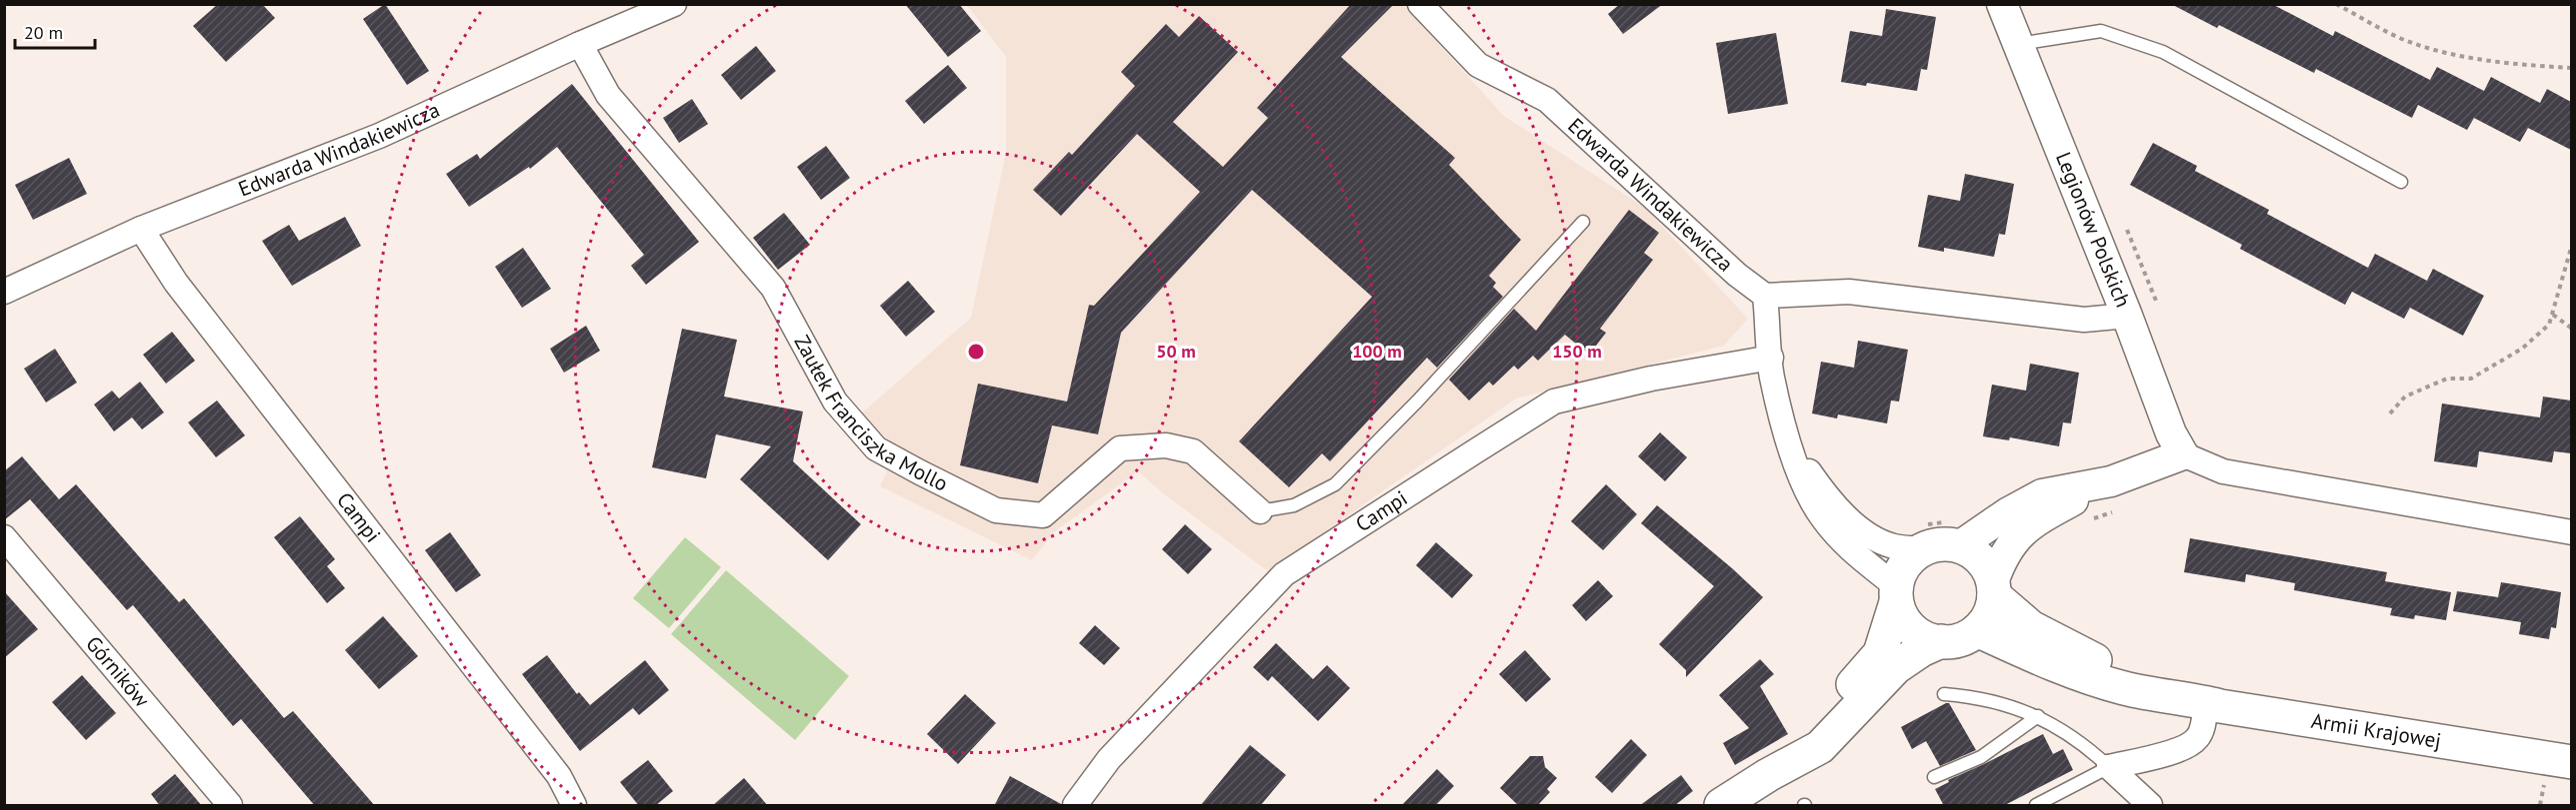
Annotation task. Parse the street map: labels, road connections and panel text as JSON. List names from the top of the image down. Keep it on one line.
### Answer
{"streets":{"main road":["Armii Krajowej"],"street":["Edwarda Windakiewicza","Legionów Polskich","Zaułek Franciszka Mollo","Campi","Górników"]},"crossings":[["Edwarda Windakiewicza","Zaułek Franciszka Mollo"],["Edwarda Windakiewicza","Campi"]],"scale_bar":"20 m","rings":["50 m","100 m","150 m"]}
